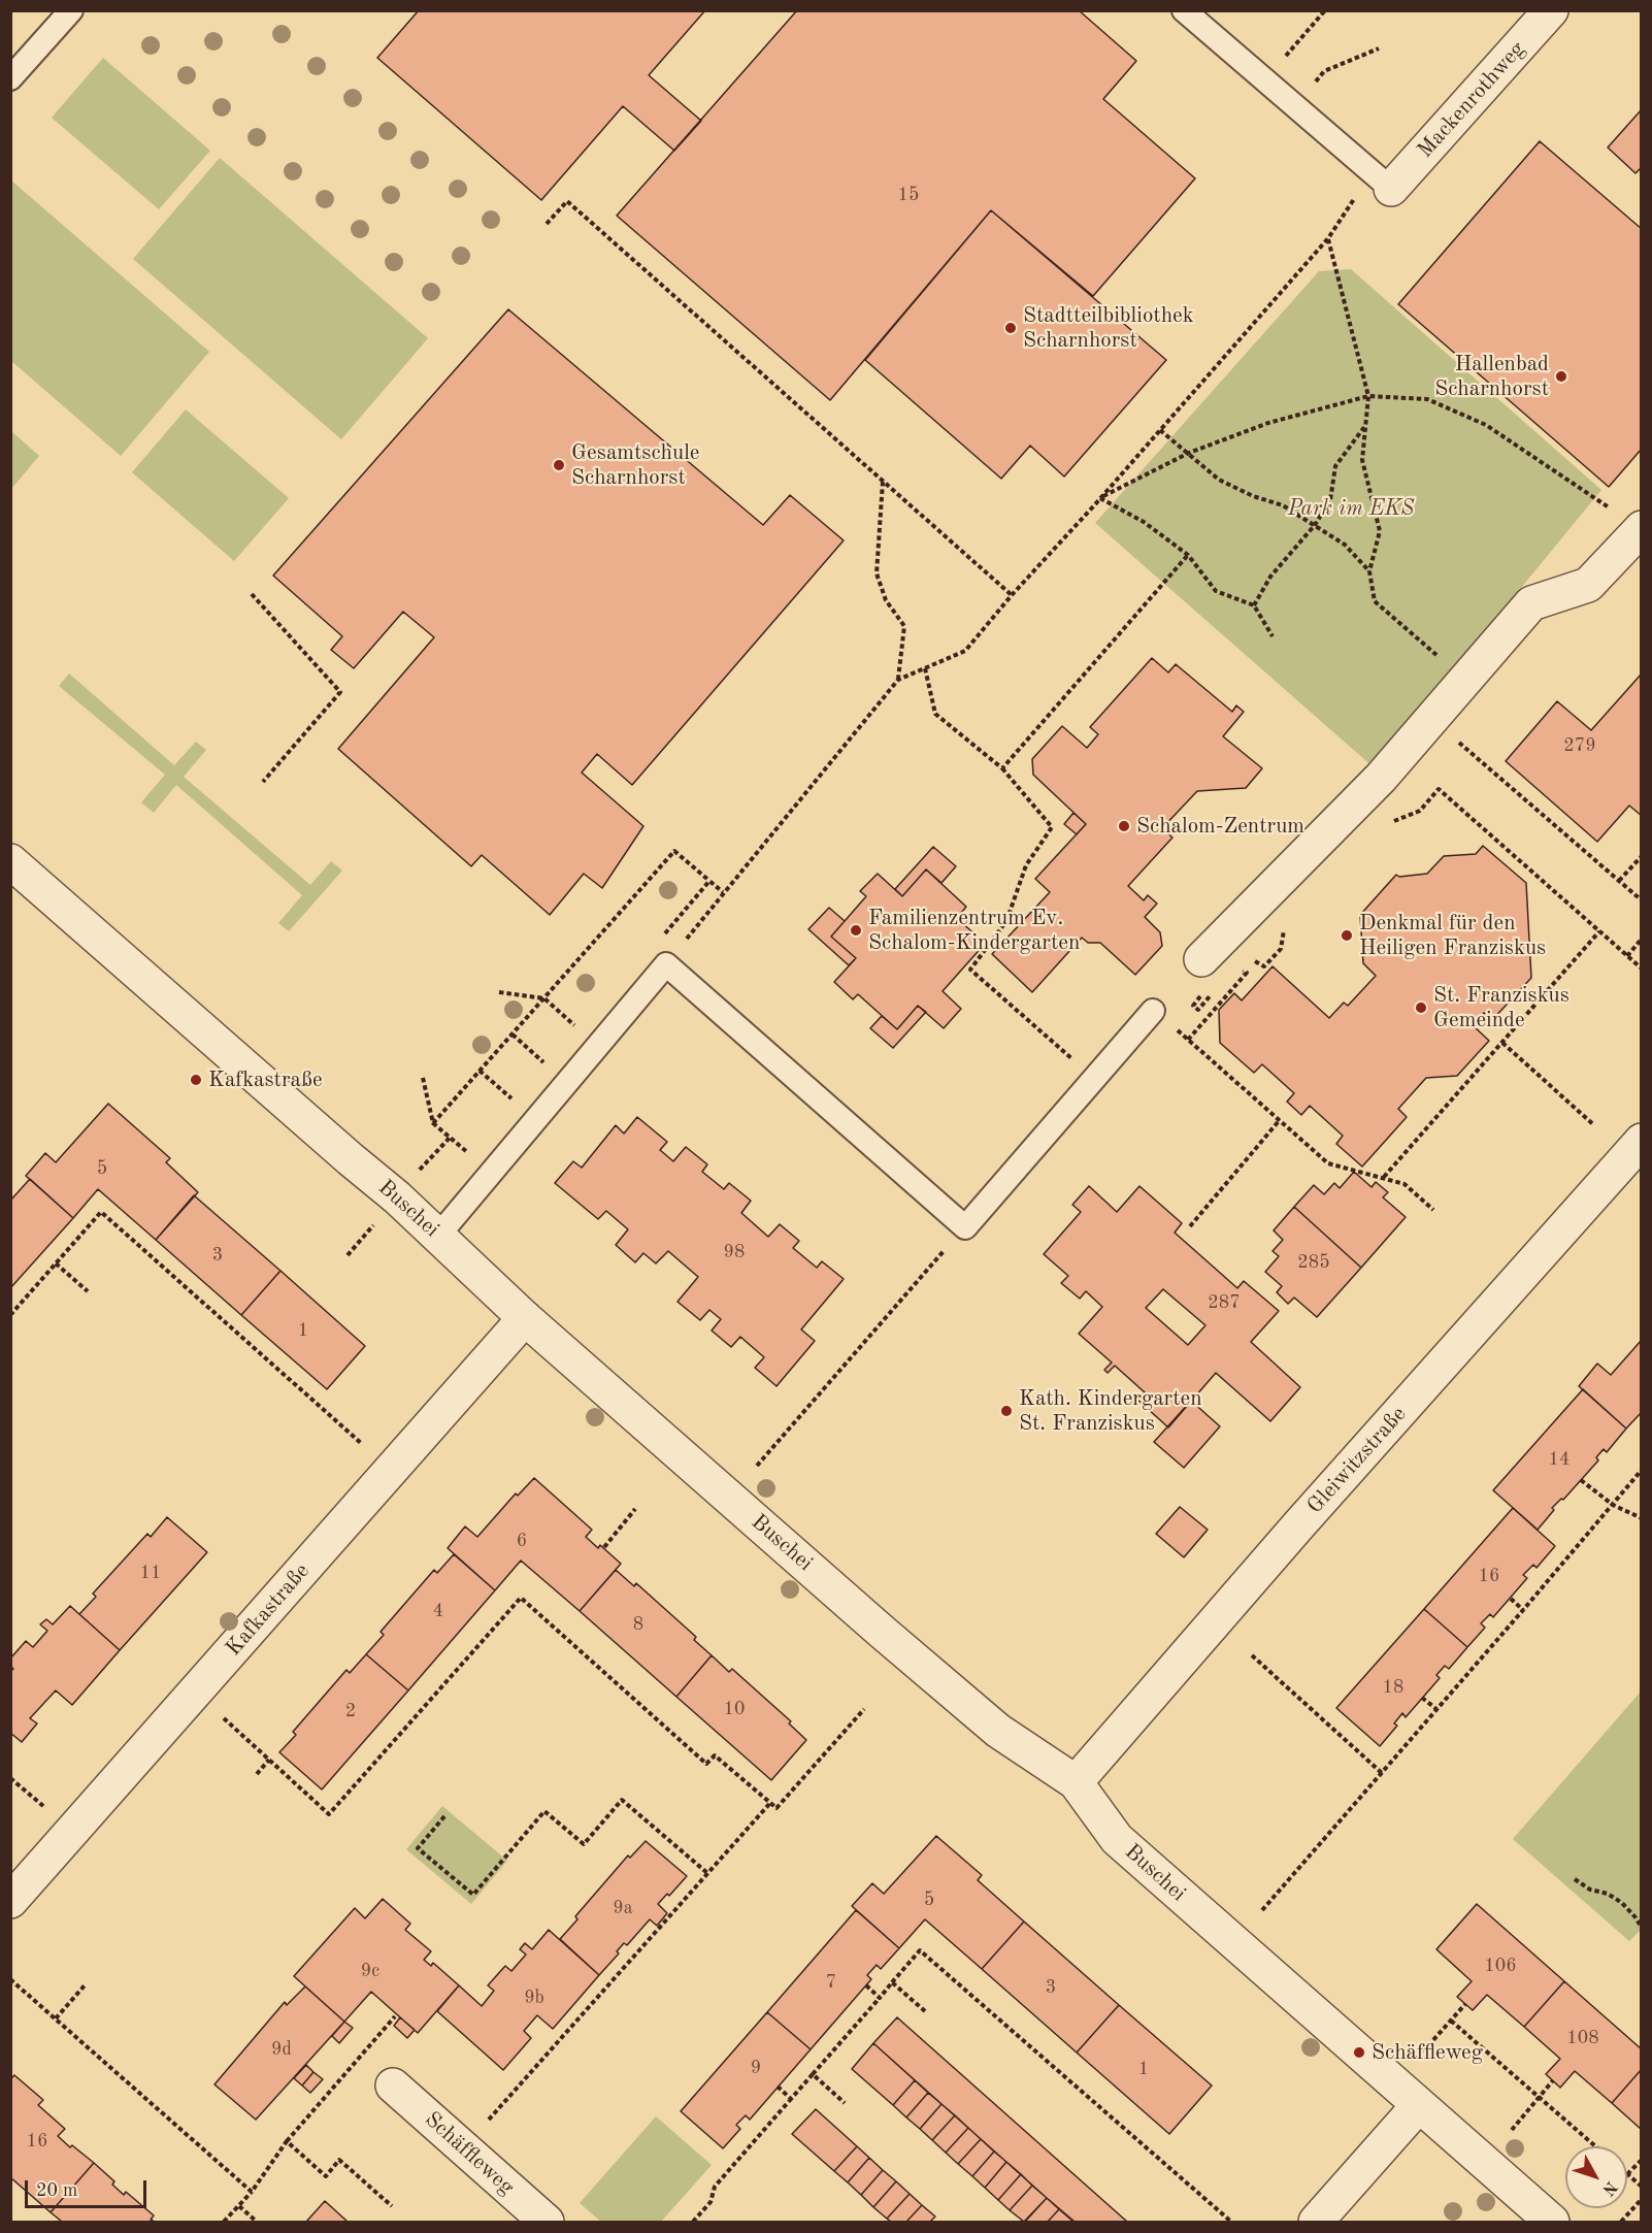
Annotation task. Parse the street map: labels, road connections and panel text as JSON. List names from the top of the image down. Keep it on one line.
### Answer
{"streets":{"street":["Mackenrothweg","Buschei","Gleiwitzstraße","Kafkastraße","Schäffleweg"]},"crossings":[["Buschei","Gleiwitzstraße"],["Buschei","Kafkastraße"]],"parks":["Park im EKS"],"places":["Stadtteilbibliothek Scharnhorst","Hallenbad Scharnhorst","Gesamtschule Scharnhorst","Schalom-Zentrum","Familienzentrum Ev. Schalom-Kindergarten","Denkmal für den Heiligen Franziskus","St. Franziskus Gemeinde","Kafkastraße","Kath. Kindergarten St. Franziskus","Schäffleweg"],"house_numbers":["15","279","5","98","3","285","287","1","14","6","11","16","4","8","18","10","2","5","9a","106","9c","7","3","9b","108","9d","9","1","16"],"scale_bar":"20 m","north":"bottom right"}
